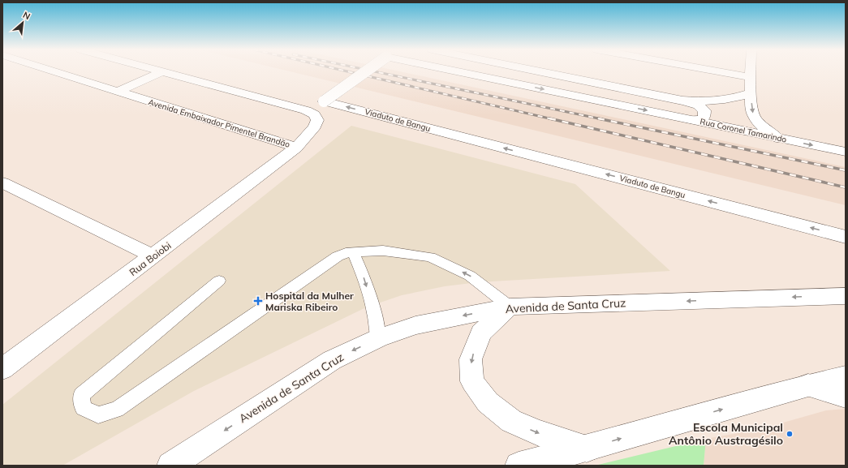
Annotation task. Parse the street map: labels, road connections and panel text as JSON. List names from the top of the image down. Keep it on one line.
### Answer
{"streets":{"street":["Viaduto de Bangu","Avenida Embaixador Pimentel Brandão","Rua Coronel Tamarindo","Rua Boiobi","Avenida de Santa Cruz"]},"crossings":[["Viaduto de Bangu","Rua Coronel Tamarindo"],["Avenida Embaixador Pimentel Brandão","Rua Boiobi"]],"places":{"health":["Hospital da Mulher Mariska Ribeiro"],"other":["Escola Municipal Antônio Austragésilo"]},"north":"top right"}
